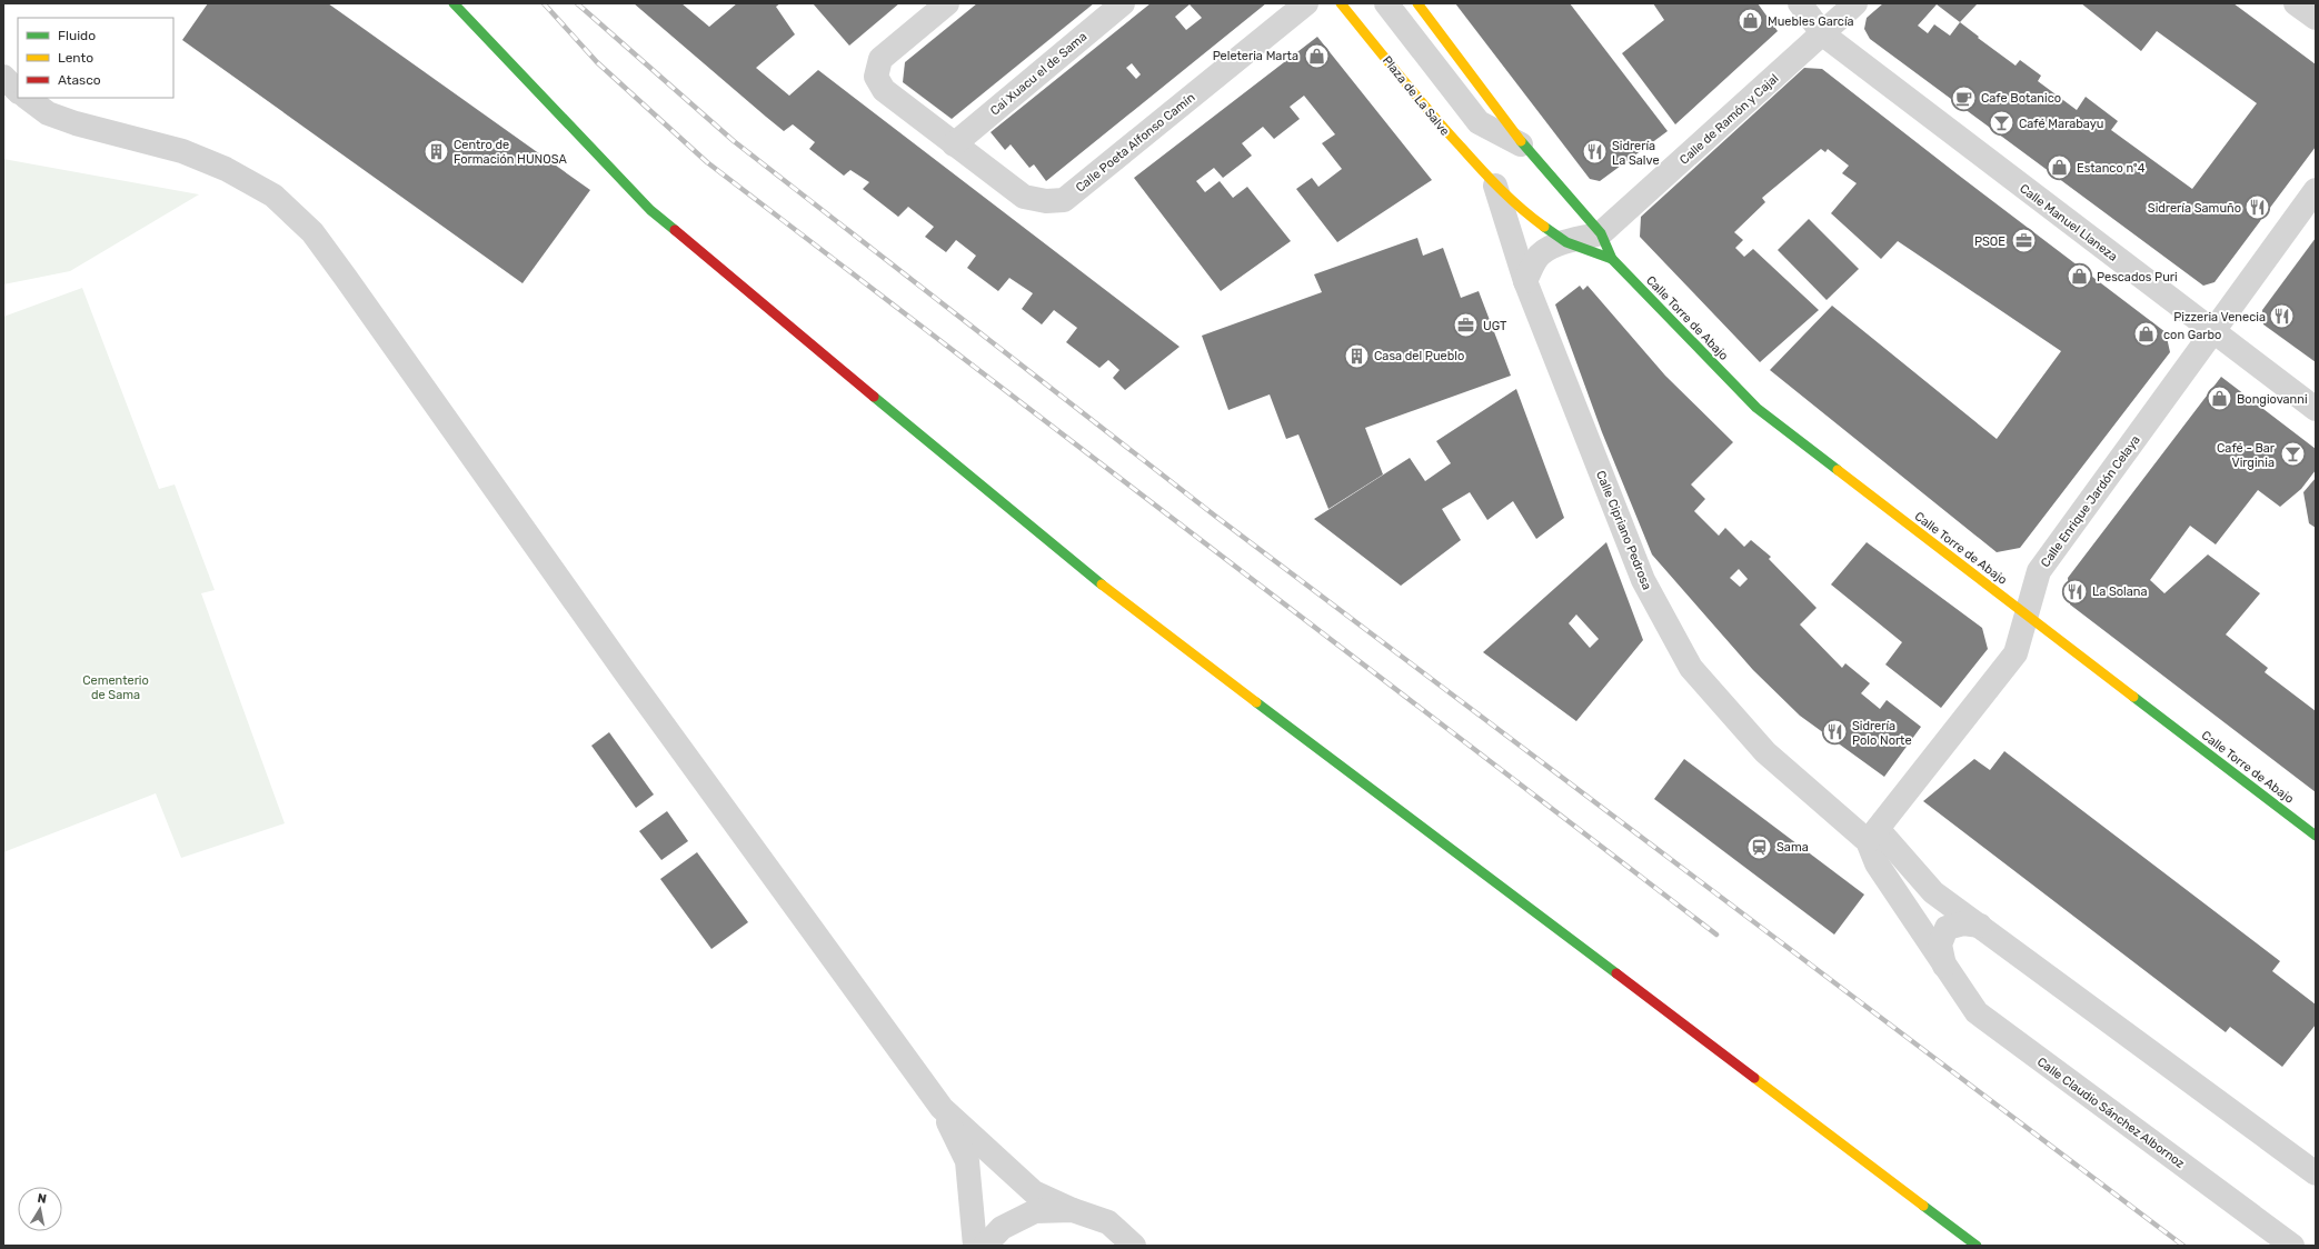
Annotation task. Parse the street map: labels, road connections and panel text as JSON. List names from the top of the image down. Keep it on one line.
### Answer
{"streets":{"street":["Cai Xuacu el de Sama","Plaza de La Salve","Calle de Ramón y Cajal","Calle Poeta Alfonso Camín","Calle Manuel Llaneza","Calle Torre de Abajo","Calle Enrique Jardón Celaya","Calle Cipriano Pedrosa","Calle Claudio Sánchez Albornoz"]},"crossings":[["Cai Xuacu el de Sama","Calle Poeta Alfonso Camín"],["Plaza de La Salve","Calle Torre de Abajo"],["Plaza de La Salve","Calle Cipriano Pedrosa"],["Calle de Ramón y Cajal","Calle Manuel Llaneza"],["Calle Manuel Llaneza","Calle Enrique Jardón Celaya"],["Calle Torre de Abajo","Calle Enrique Jardón Celaya"],["Calle Enrique Jardón Celaya","Calle Cipriano Pedrosa"],["Calle Enrique Jardón Celaya","Calle Claudio Sánchez Albornoz"],["Calle Cipriano Pedrosa","Calle Claudio Sánchez Albornoz"]],"parks":["Cementerio de Sama"],"places":{"shop":["Muebles García","Peleteria Marta","Estanco nº4","Pescados Puri","con Garbo","Bongiovanni"],"cafe":["Cafe Botanico"],"bar":["Café Marabayu","Café - Bar Virginia"],"building":["Centro de Formación HUNOSA","Casa del Pueblo"],"restaurant":["Sidrería La Salve","Sidrería Samuño","Pizzeria Venecia","La Solana","Sidrería Polo Norte"],"office":["PSOE","UGT"],"station":["Sama"]},"legend":["Fluido","Lento","Atasco"],"north":"top"}
